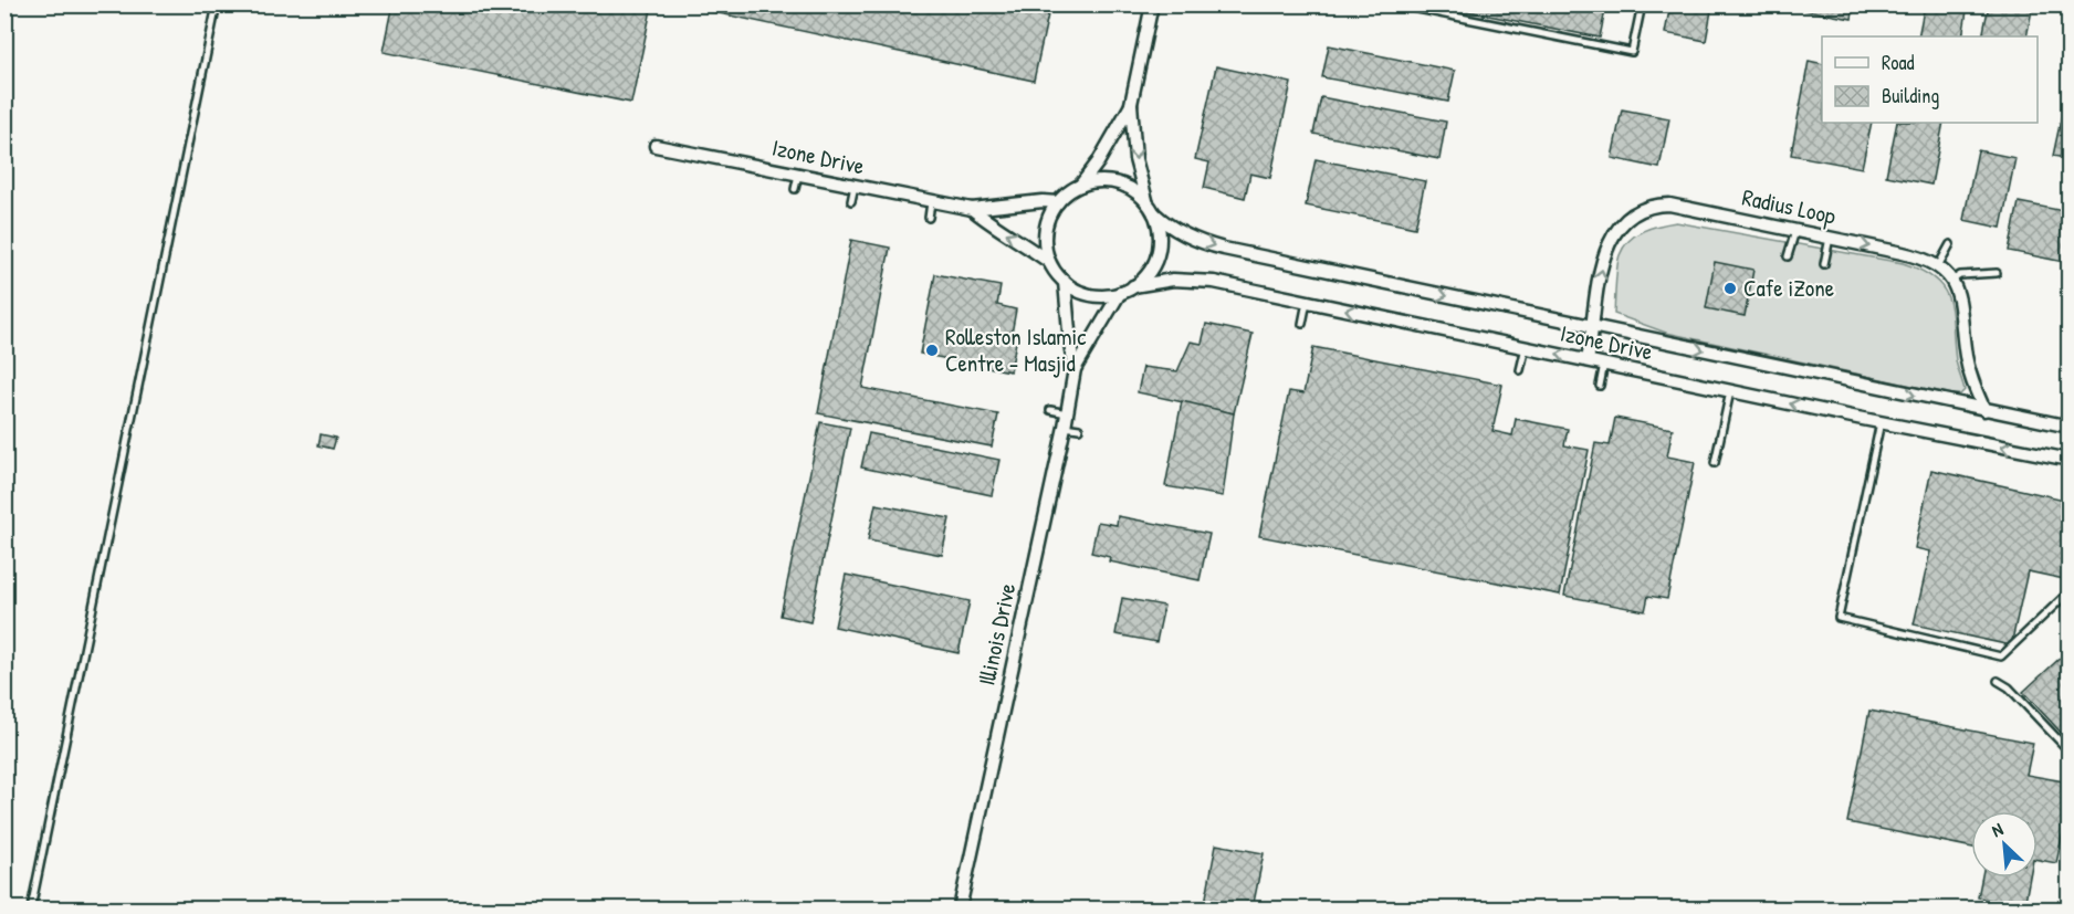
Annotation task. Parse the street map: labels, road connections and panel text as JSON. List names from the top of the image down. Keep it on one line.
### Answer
{"streets":{"street":["Izone Drive","Radius Loop","Illinois Drive"]},"crossings":[["Izone Drive","Radius Loop"],["Izone Drive","Illinois Drive"]],"places":["Cafe iZone","Rolleston Islamic Centre - Masjid"],"legend":["Road","Building"],"north":"top left"}
